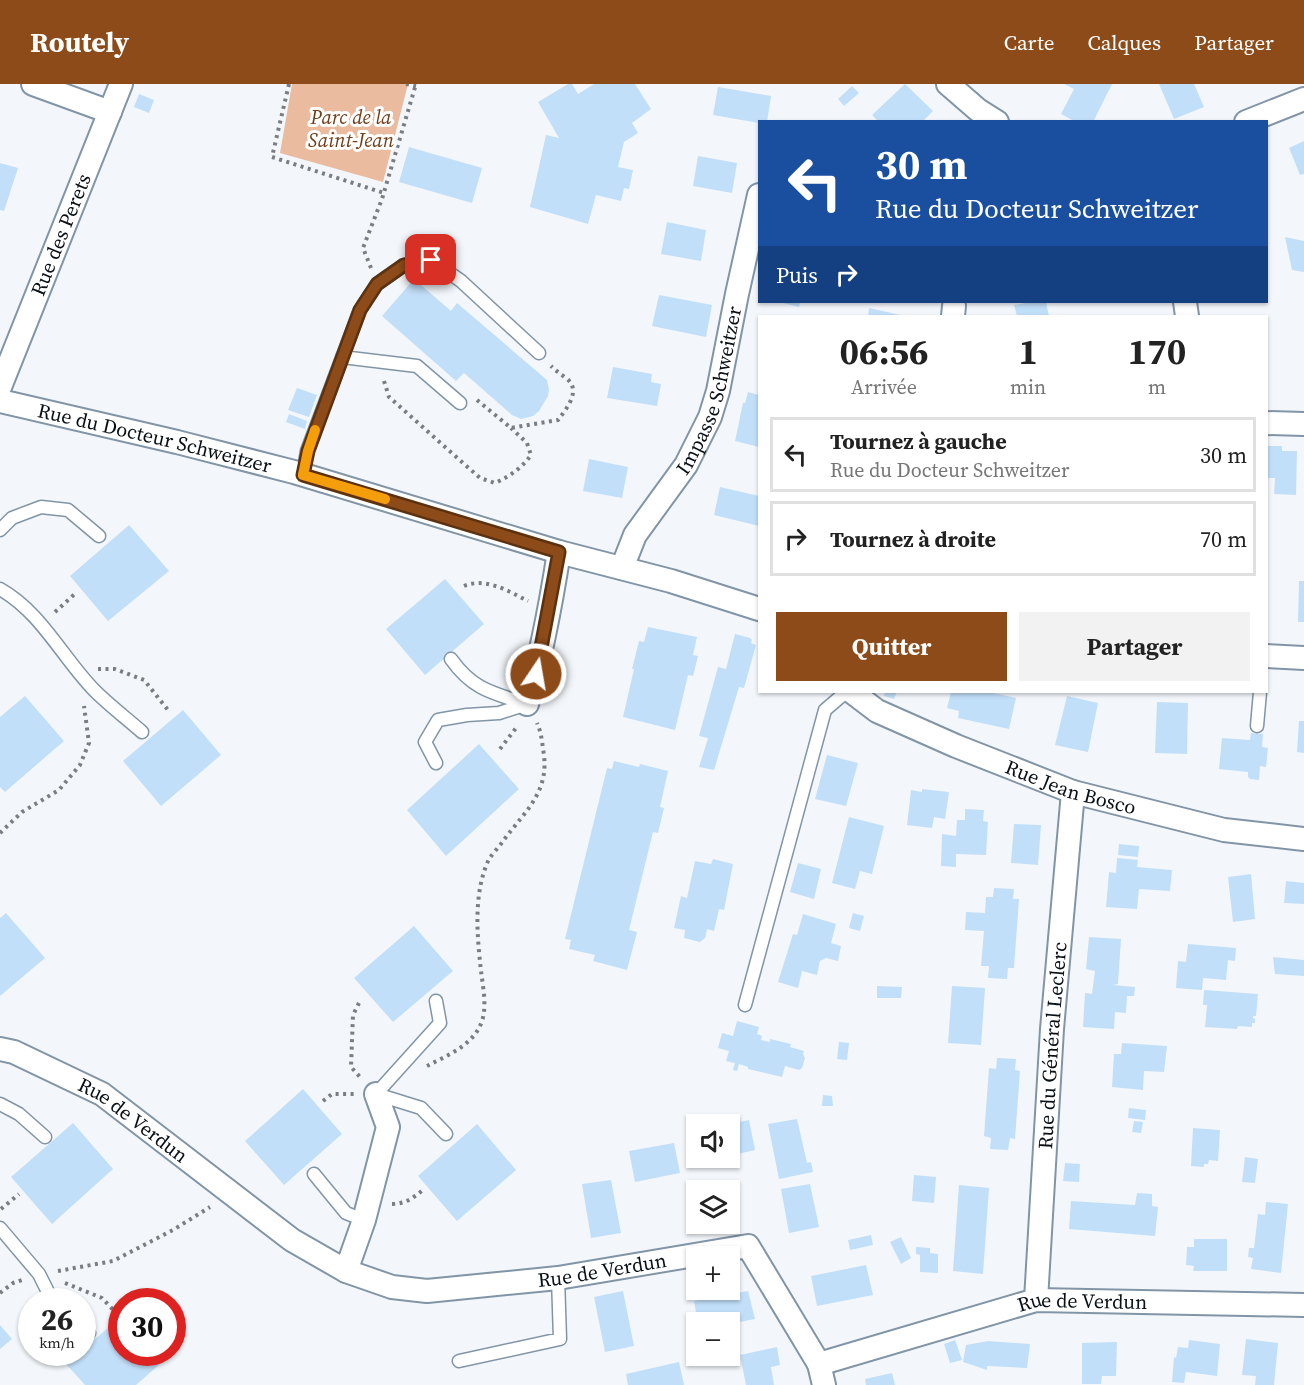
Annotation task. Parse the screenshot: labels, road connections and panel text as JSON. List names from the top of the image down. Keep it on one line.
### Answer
{"streets":{"street":["Rue des Perets","Impasse Schweitzer","Rue du Docteur Schweitzer","Rue Jean Bosco","Rue du Général Leclerc","Rue de Verdun"]},"crossings":[["Impasse Schweitzer","Rue du Docteur Schweitzer"],["Rue Jean Bosco","Rue du Général Leclerc"],["Rue du Général Leclerc","Rue de Verdun"]],"parks":["Parc de la Saint-Jean"],"page":{"header":"Routely","nav":["Carte","Calques","Partager"],"turn":["30 m","Rue du Docteur Schweitzer"],"then":"Puis","eta":["06:56","Arrivée","1","min","170","m"],"list":[{"name":"Tournez à gauche","note":"Rue du Docteur Schweitzer","value":"30 m"},{"name":"Tournez à droite","value":"70 m"}],"buttons":["Quitter","Partager"],"map_buttons":["+","−"],"speed":"26 km/h","limit":"30"}}
